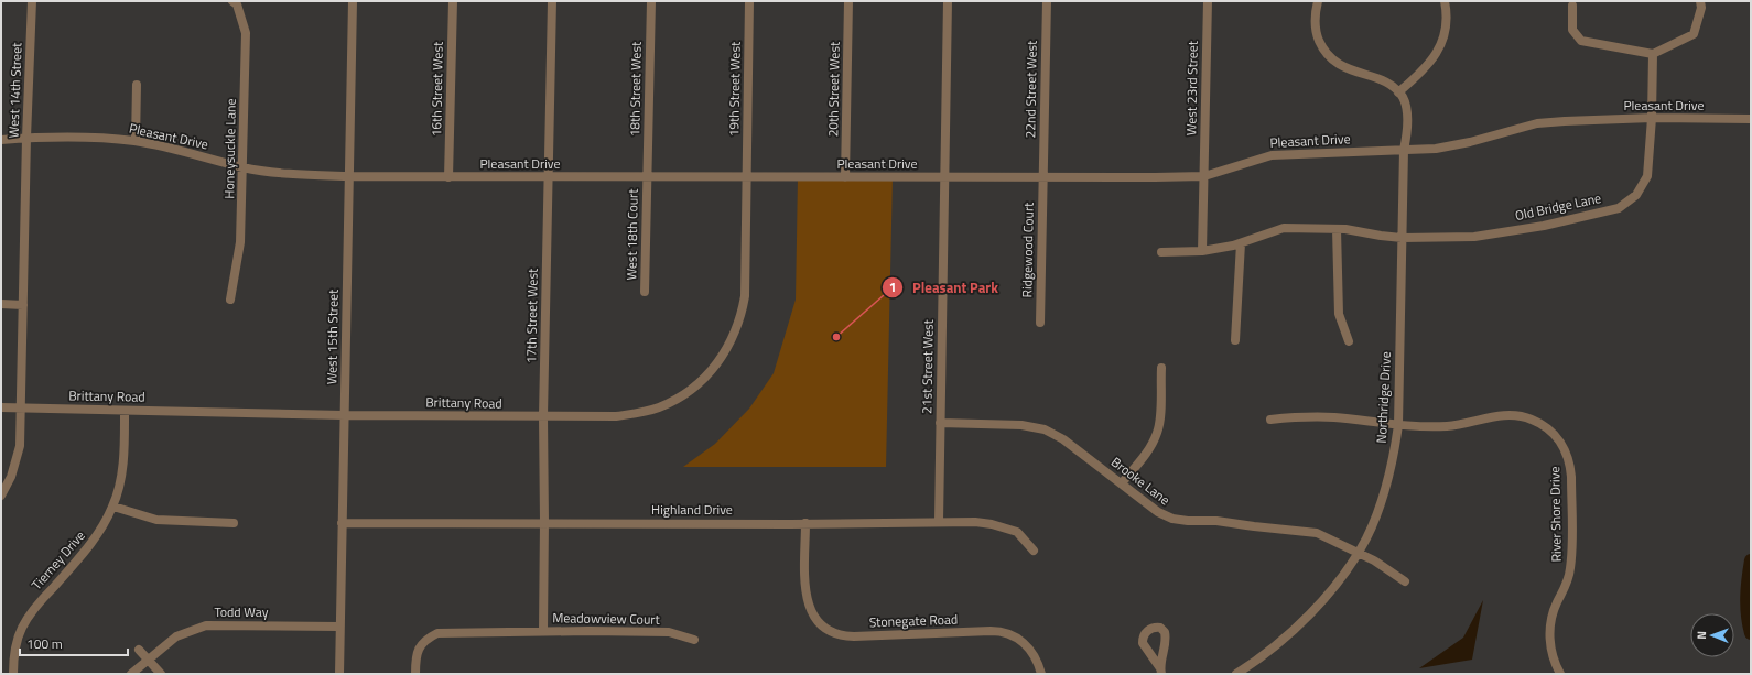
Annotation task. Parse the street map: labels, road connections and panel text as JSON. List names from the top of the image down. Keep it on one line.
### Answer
{"streets":{"street":["West 23rd Street","16th Street West","18th Street West","19th Street West","20th Street West","22nd Street West","West 14th Street","Pleasant Drive","Honeysuckle Lane","Old Bridge Lane","West 18th Court","Ridgewood Court","17th Street West","West 15th Street","21st Street West","Brittany Road","Northridge Drive","Brooke Lane","Highland Drive","River Shore Drive","Tierney Drive","Todd Way","Meadowview Court","Stonegate Road"]},"crossings":[["West 23rd Street","Pleasant Drive"],["West 23rd Street","Old Bridge Lane"],["16th Street West","Pleasant Drive"],["18th Street West","Pleasant Drive"],["18th Street West","West 18th Court"],["19th Street West","Pleasant Drive"],["19th Street West","Brittany Road"],["20th Street West","Pleasant Drive"],["22nd Street West","Pleasant Drive"],["22nd Street West","Ridgewood Court"],["West 14th Street","Pleasant Drive"],["West 14th Street","Brittany Road"],["Pleasant Drive","Honeysuckle Lane"],["Pleasant Drive","Old Bridge Lane"],["Pleasant Drive","West 18th Court"],["Pleasant Drive","Ridgewood Court"],["Pleasant Drive","17th Street West"],["Pleasant Drive","West 15th Street"],["Pleasant Drive","21st Street West"],["Pleasant Drive","Brittany Road"],["Pleasant Drive","Northridge Drive"],["Old Bridge Lane","Northridge Drive"],["17th Street West","Brittany Road"],["17th Street West","Highland Drive"],["17th Street West","Meadowview Court"],["West 15th Street","Brittany Road"],["West 15th Street","Highland Drive"],["West 15th Street","Todd Way"],["21st Street West","Brooke Lane"],["21st Street West","Highland Drive"],["Brittany Road","Tierney Drive"],["Northridge Drive","Brooke Lane"],["Northridge Drive","River Shore Drive"],["Highland Drive","Stonegate Road"]],"places":["Pleasant Park"],"scale_bar":"100 m","north":"left"}
